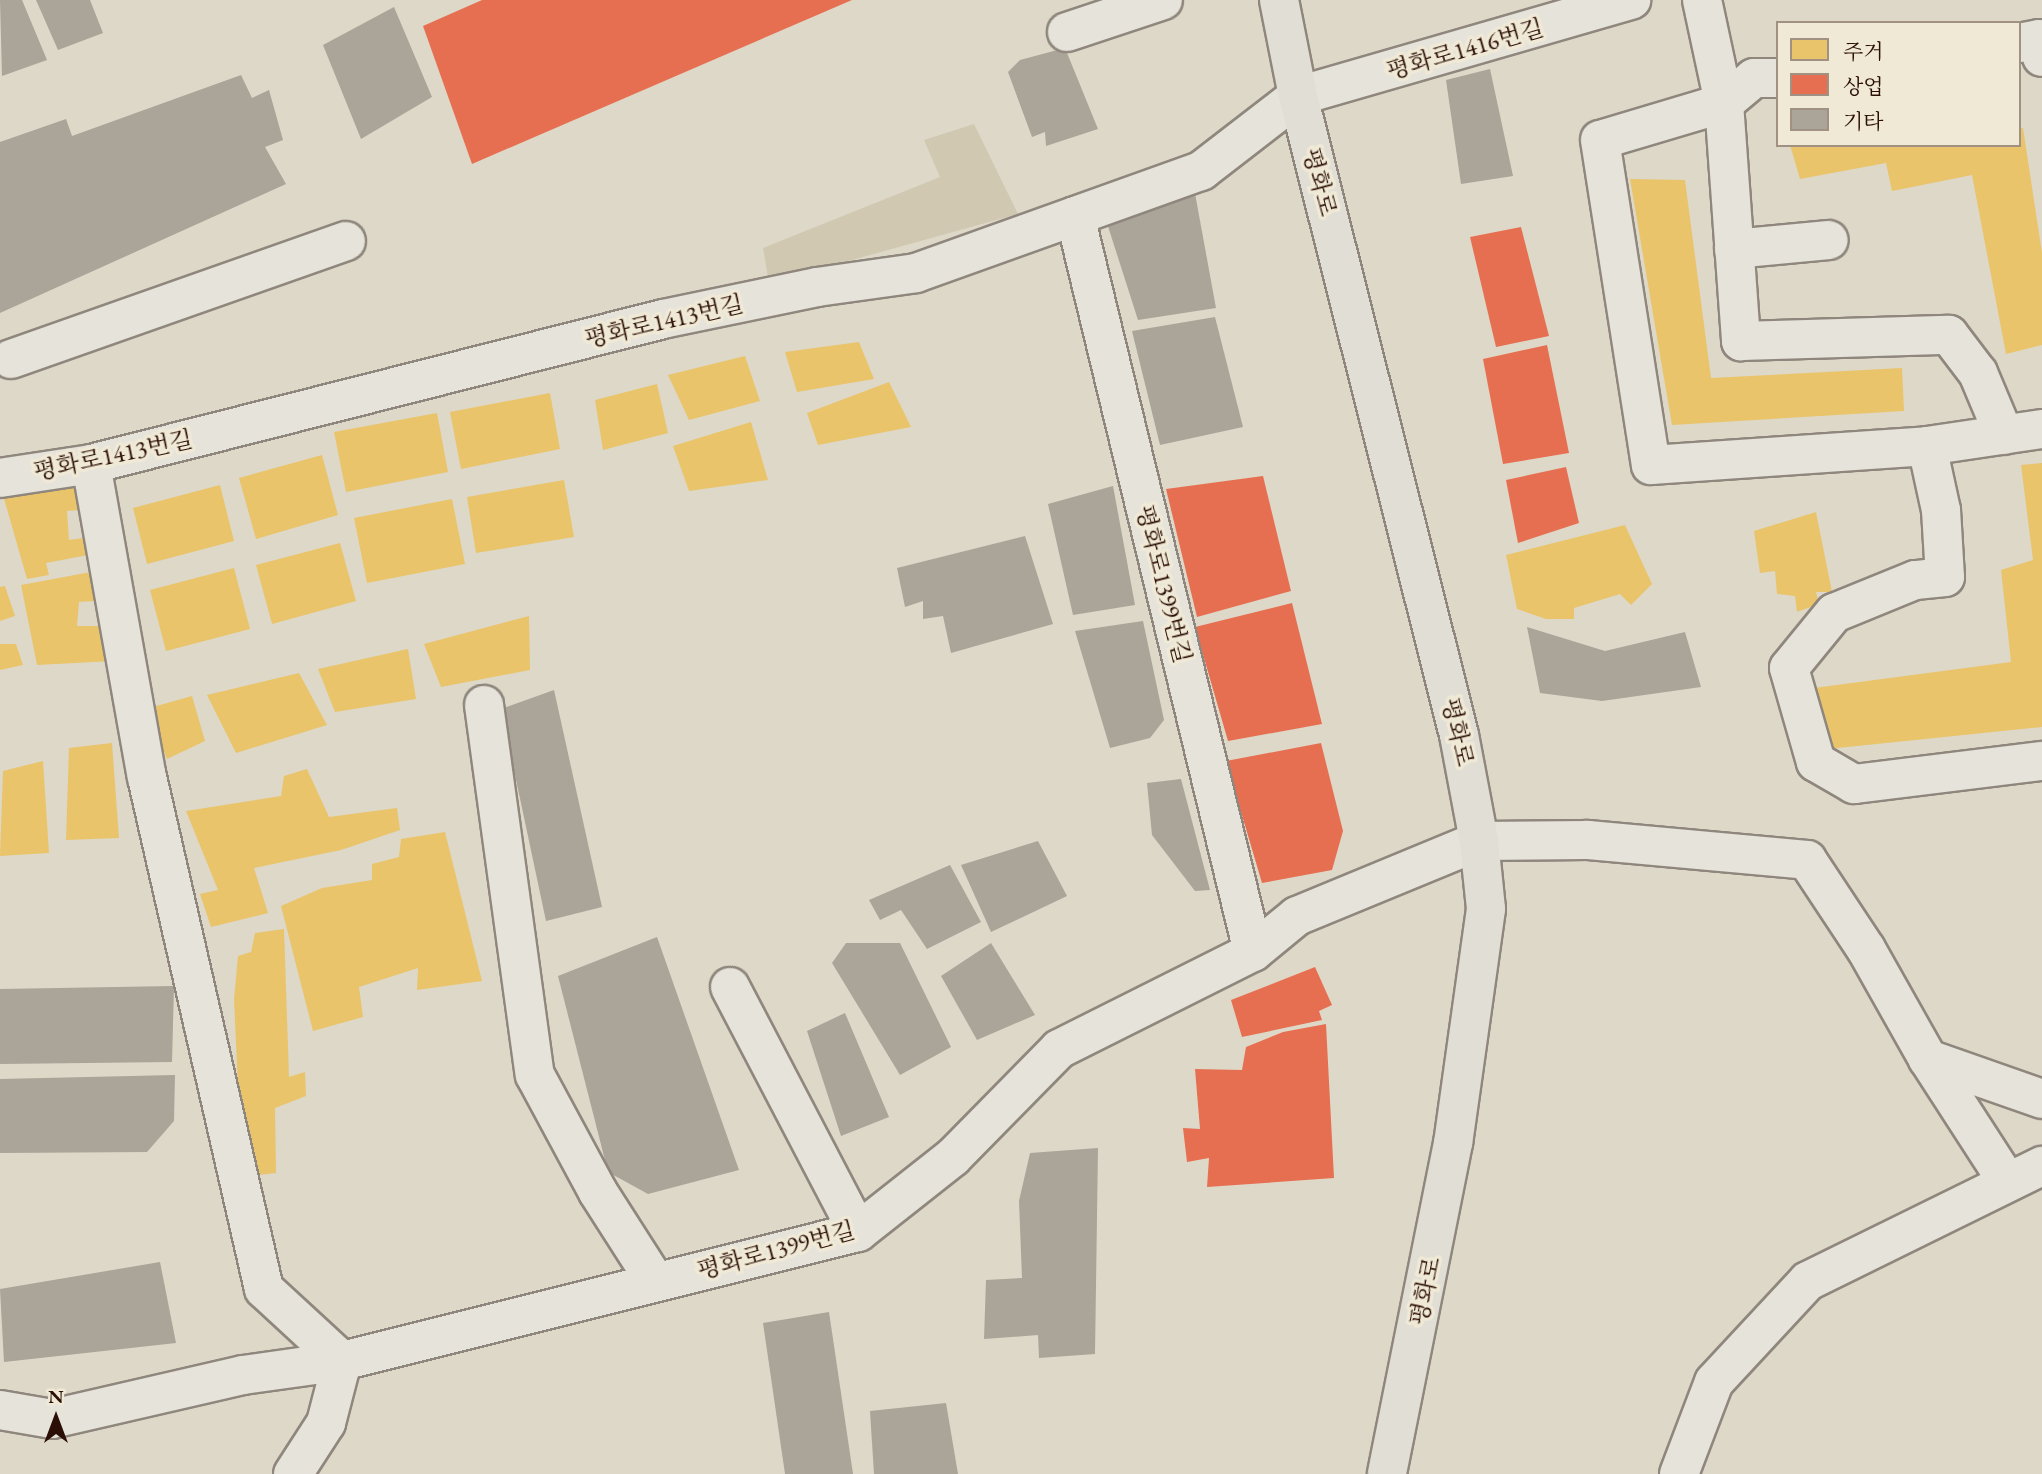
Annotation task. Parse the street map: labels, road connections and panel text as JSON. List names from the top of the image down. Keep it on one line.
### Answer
{"streets":{"main road":["평화로"],"street":["평화로1416번길","평화로1413번길","평화로1399번길"]},"crossings":[["평화로1416번길","평화로"],["평화로1416번길","평화로1413번길"],["평화로","평화로1413번길"],["평화로","평화로1399번길"],["평화로1413번길","평화로1399번길"]],"legend":["주거","상업","기타"],"north":"top"}
